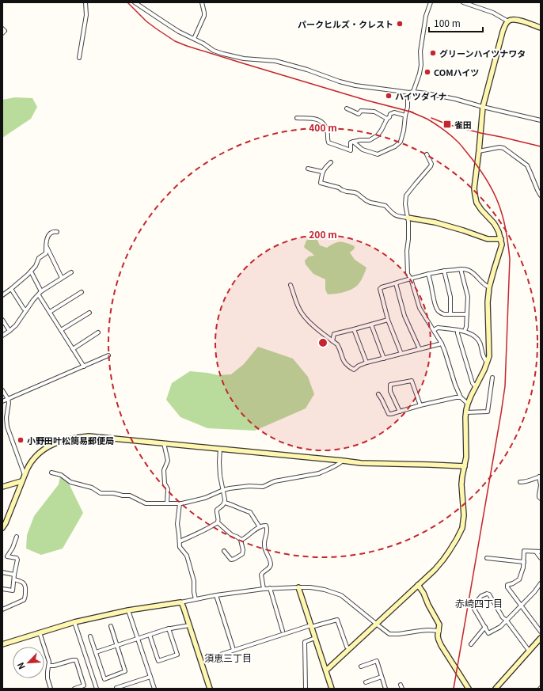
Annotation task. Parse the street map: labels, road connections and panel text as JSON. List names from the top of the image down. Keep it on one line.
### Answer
{"districts":["赤崎四丁目","須恵三丁目"],"places":{"other":["パークヒルズ・クレスト","グリーンハイツナワタ","COMハイツ","ハイツダイナ","小野田叶松簡易郵便局"],"transit":["雀田"]},"scale_bar":"100 m","north":"bottom left","rings":["400 m","200 m"]}
